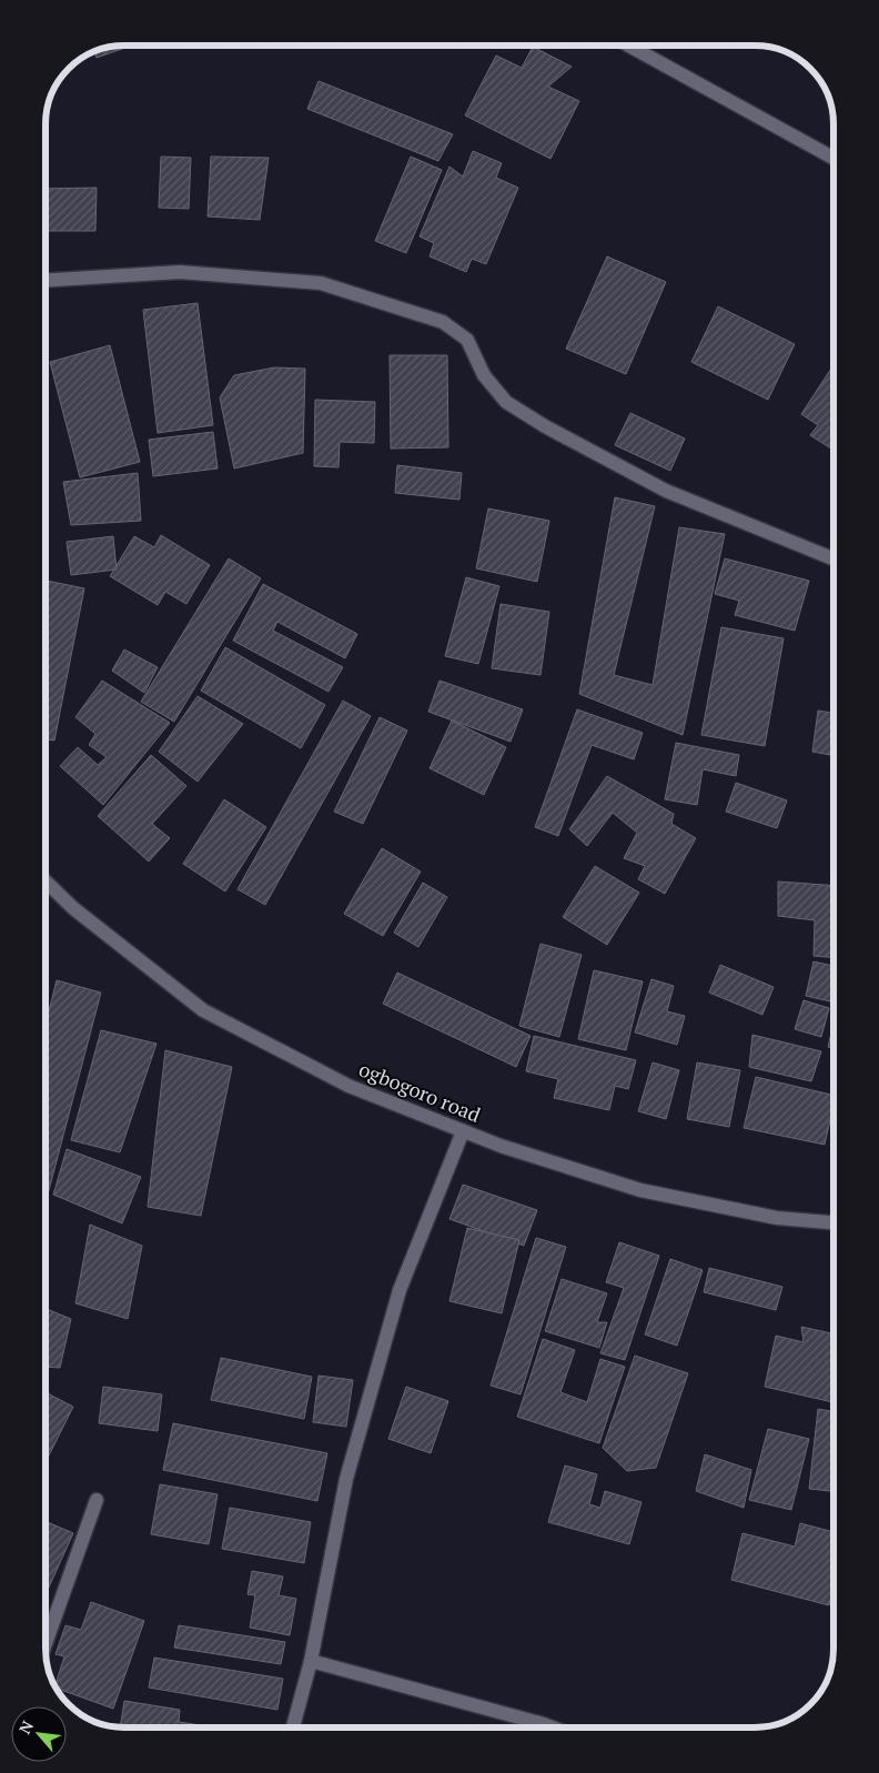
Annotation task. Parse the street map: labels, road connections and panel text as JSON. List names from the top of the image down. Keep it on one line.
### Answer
{"streets":{"street":["ogbogoro road"]},"north":"top left"}
